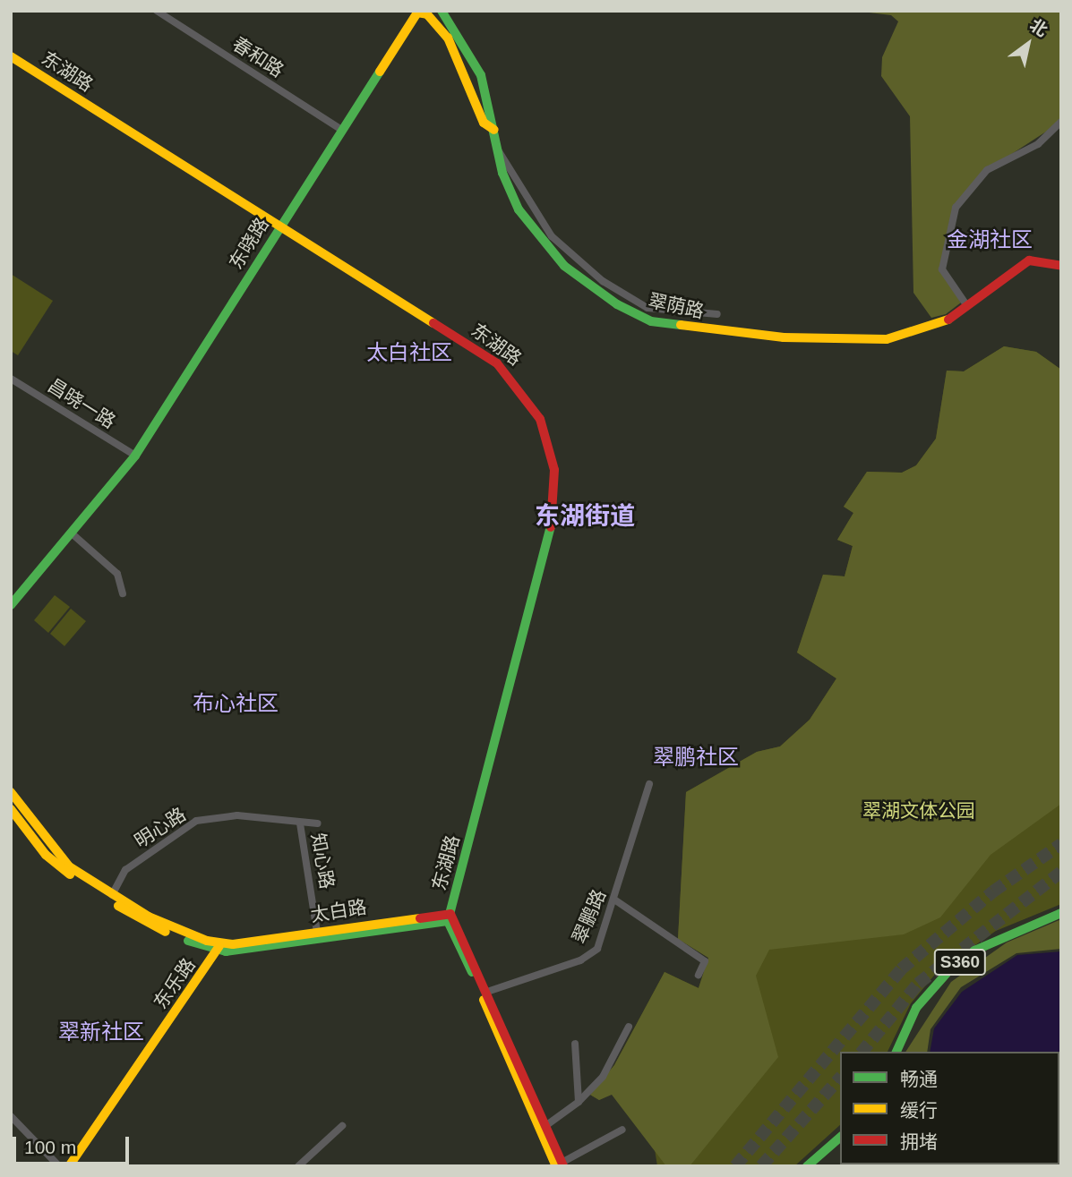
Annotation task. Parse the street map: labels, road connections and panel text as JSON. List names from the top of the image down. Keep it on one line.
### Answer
{"streets":{"street":["春和路","东湖路","东晓路","翠荫路","昌晓一路","明心路","知心路","太白路","翠鹏路","S360","东乐路"]},"crossings":[["春和路","东晓路"],["东湖路","东晓路"],["东湖路","太白路"],["东晓路","翠荫路"],["东晓路","昌晓一路"],["明心路","知心路"],["明心路","太白路"],["知心路","太白路"],["太白路","东乐路"]],"districts":["金湖社区","太白社区","东湖街道","布心社区","翠鹏社区","翠新社区"],"parks":["翠湖文体公园"],"legend":["畅通","缓行","拥堵"],"scale_bar":"100 m","north":"top right"}
